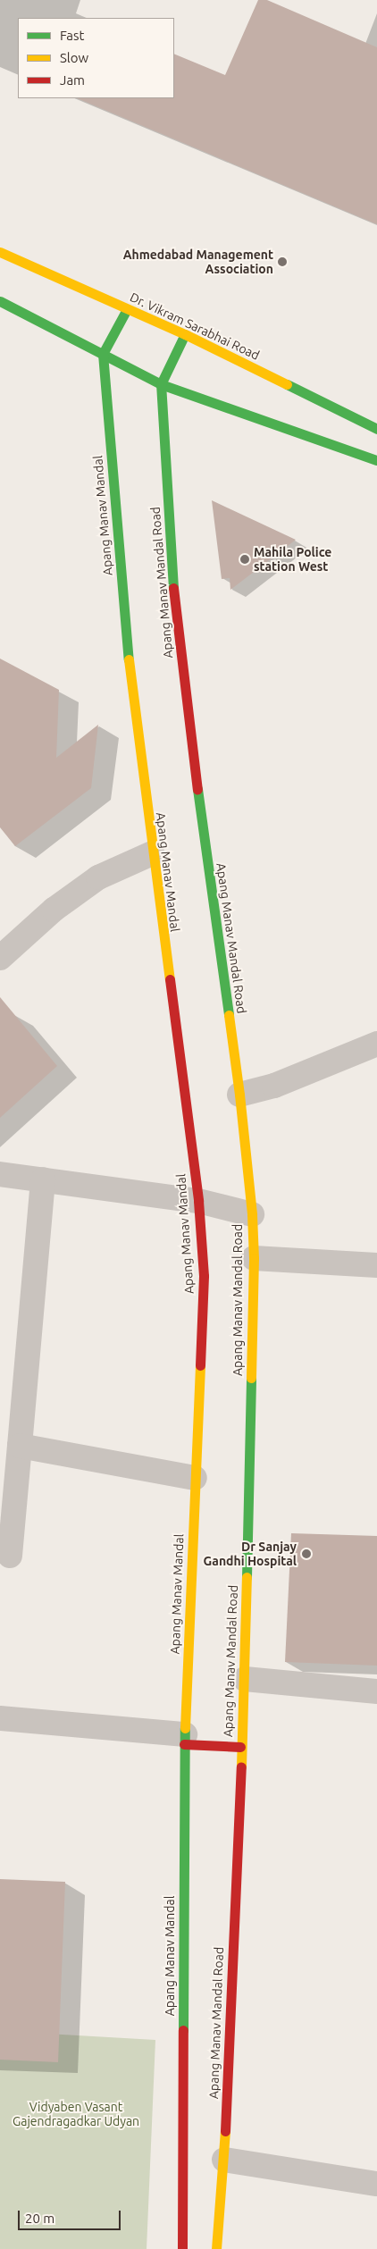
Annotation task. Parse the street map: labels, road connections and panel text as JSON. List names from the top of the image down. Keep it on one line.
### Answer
{"streets":{"street":["Dr. Vikram Sarabhai Road","Apang Manav Mandal","Apang Manav Mandal Road"]},"crossings":[["Dr. Vikram Sarabhai Road","Apang Manav Mandal Road"]],"parks":["Vidyaben Vasant Gajendragadkar Udyan"],"places":["Ahmedabad Management Association","Mahila Police station West","Dr Sanjay Gandhi Hospital"],"legend":["Fast","Slow","Jam"],"scale_bar":"20 m"}
